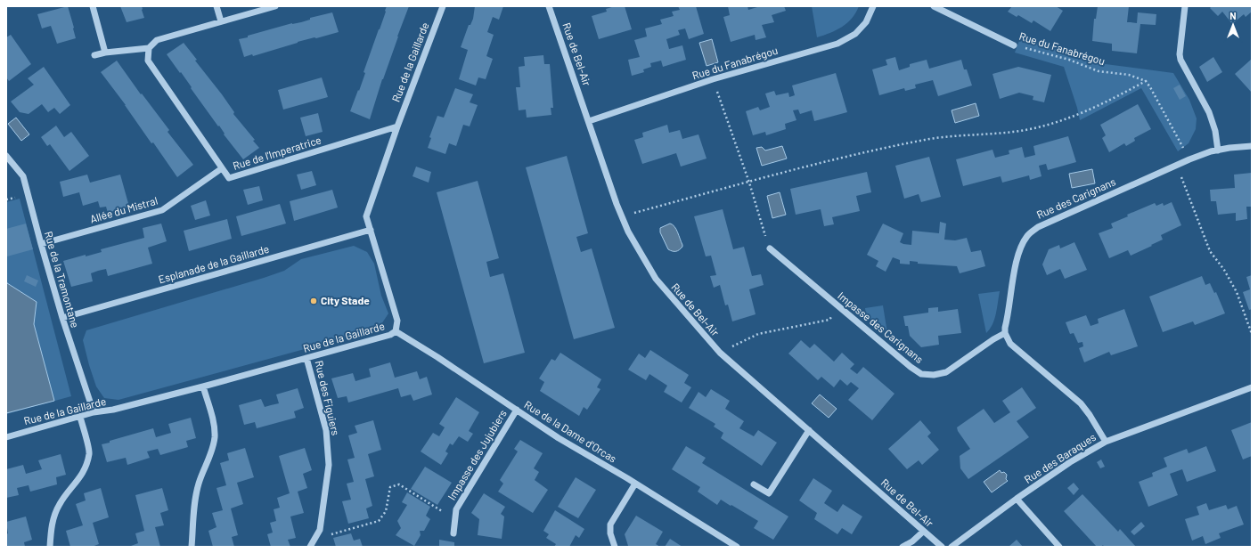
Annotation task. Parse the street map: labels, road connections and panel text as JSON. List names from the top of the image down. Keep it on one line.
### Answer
{"streets":{"street":["Rue du Fanabrégou","Rue de Bel-Air","Rue de la Gaillarde","Rue de l'Imperatrice","Rue des Carignans","Allée du Mistral","Esplanade de la Gaillarde","Rue de la Tramontane","Impasse des Carignans","Rue des Figuiers","Rue de la Dame d'Orcas","Impasse des Jujubiers","Rue des Baraques"]},"crossings":[["Rue du Fanabrégou","Rue de Bel-Air"],["Rue de la Gaillarde","Rue de l'Imperatrice"],["Rue de la Gaillarde","Esplanade de la Gaillarde"],["Rue de la Gaillarde","Rue de la Tramontane"],["Rue de la Gaillarde","Rue des Figuiers"],["Rue de la Gaillarde","Rue de la Dame d'Orcas"],["Rue de l'Imperatrice","Allée du Mistral"],["Rue des Carignans","Impasse des Carignans"],["Allée du Mistral","Rue de la Tramontane"],["Esplanade de la Gaillarde","Rue de la Tramontane"],["Rue de la Dame d'Orcas","Impasse des Jujubiers"]],"places":["City Stade"],"north":"top"}
